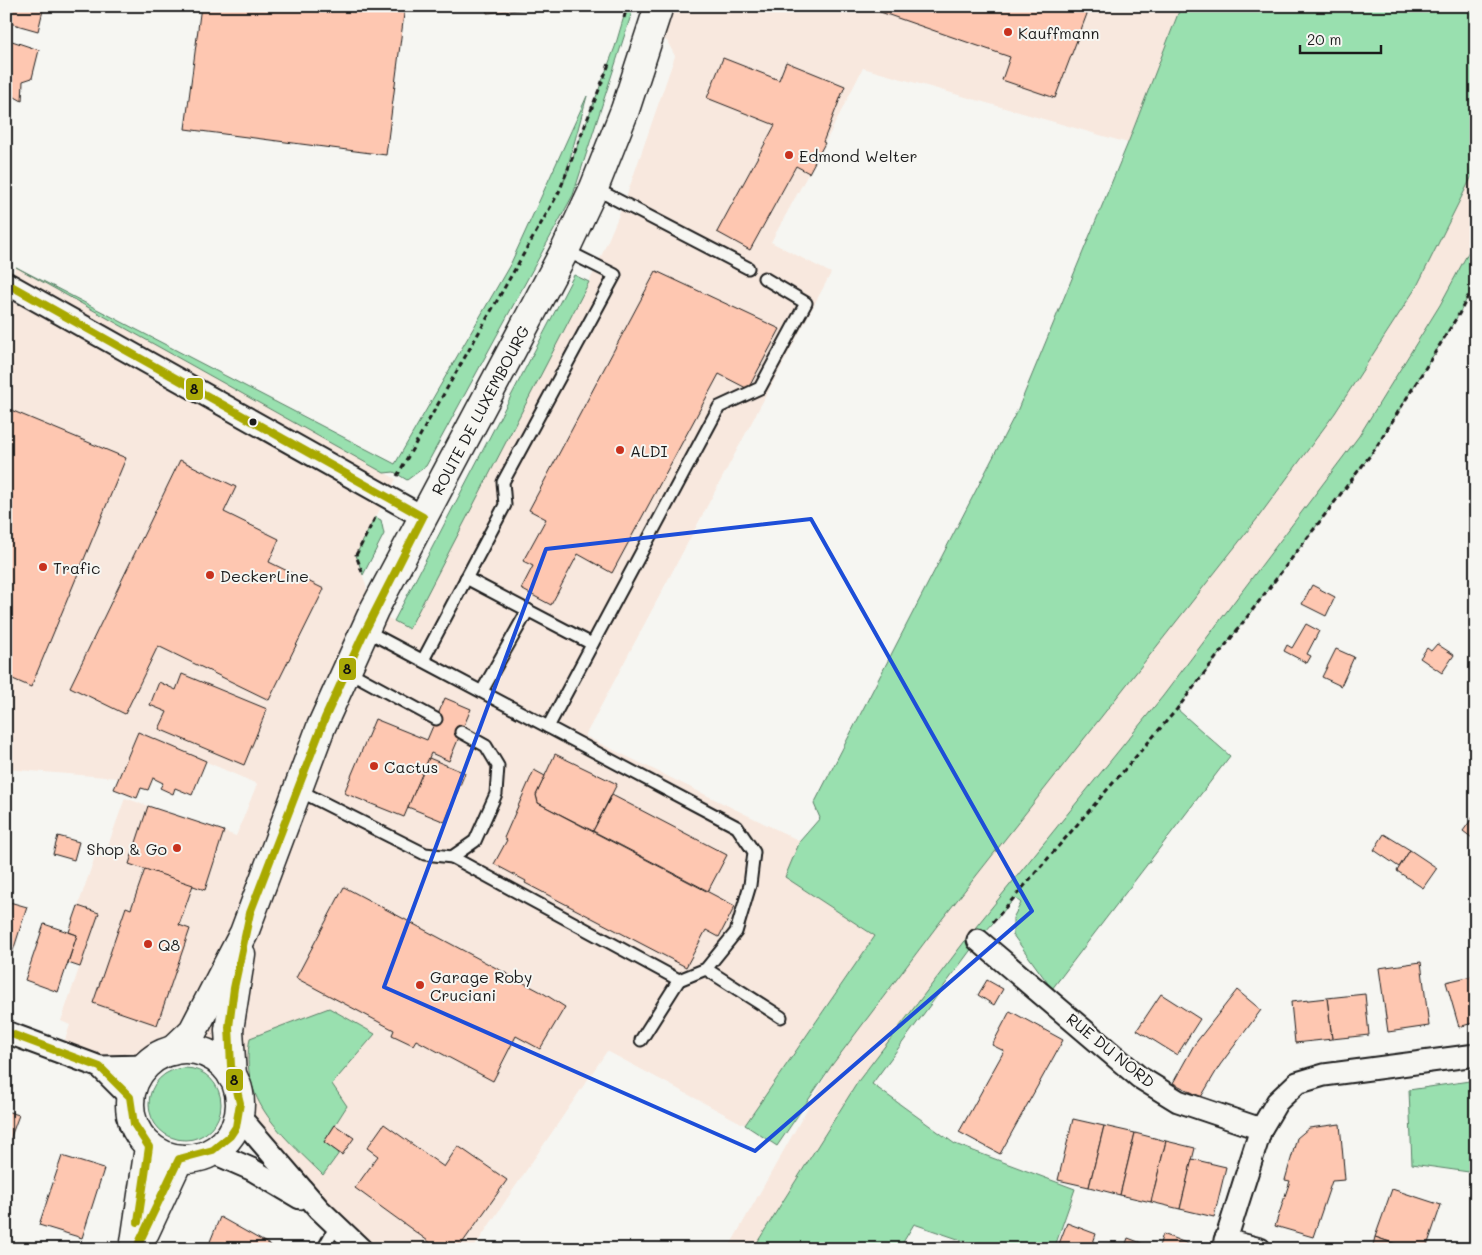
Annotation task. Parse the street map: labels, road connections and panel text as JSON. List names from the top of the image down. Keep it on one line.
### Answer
{"streets":{"main road":["ROUTE DE LUXEMBOURG"],"street":["RUE DU NORD"]},"places":["Kauffmann","Edmond Welter","ALDI","Trafic","DeckerLine","Cactus","Shop & Go","Q8","Garage Roby Cruciani"],"lines":["transit line 8"],"scale_bar":"20 m"}
